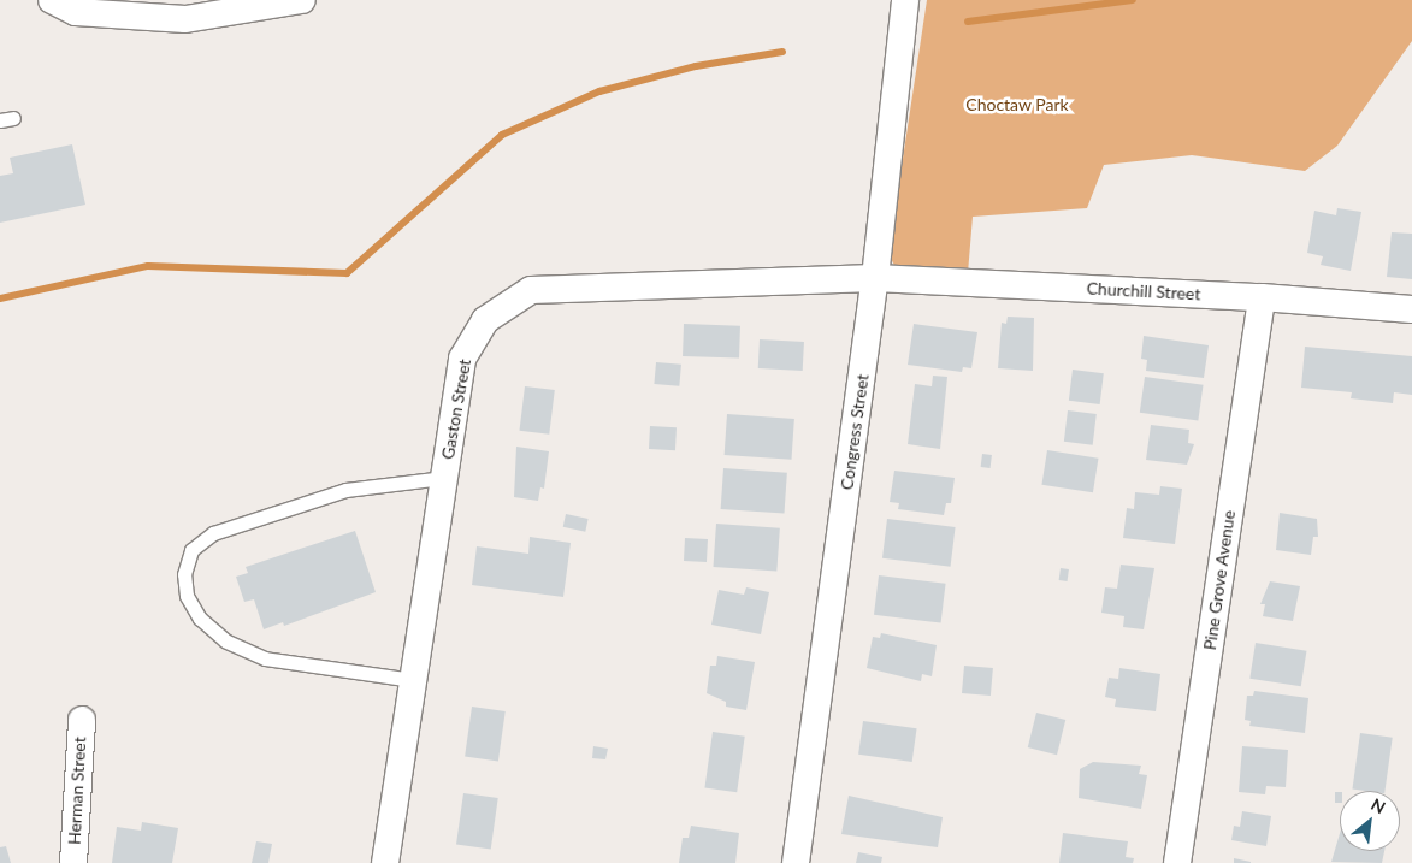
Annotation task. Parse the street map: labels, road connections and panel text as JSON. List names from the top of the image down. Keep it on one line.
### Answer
{"streets":{"street":["Churchill Street","Gaston Street","Congress Street","Pine Grove Avenue","Herman Street"]},"crossings":[["Churchill Street","Gaston Street"],["Churchill Street","Congress Street"],["Churchill Street","Pine Grove Avenue"],["Gaston Street","Congress Street"]],"parks":["Choctaw Park"],"north":"top right"}
